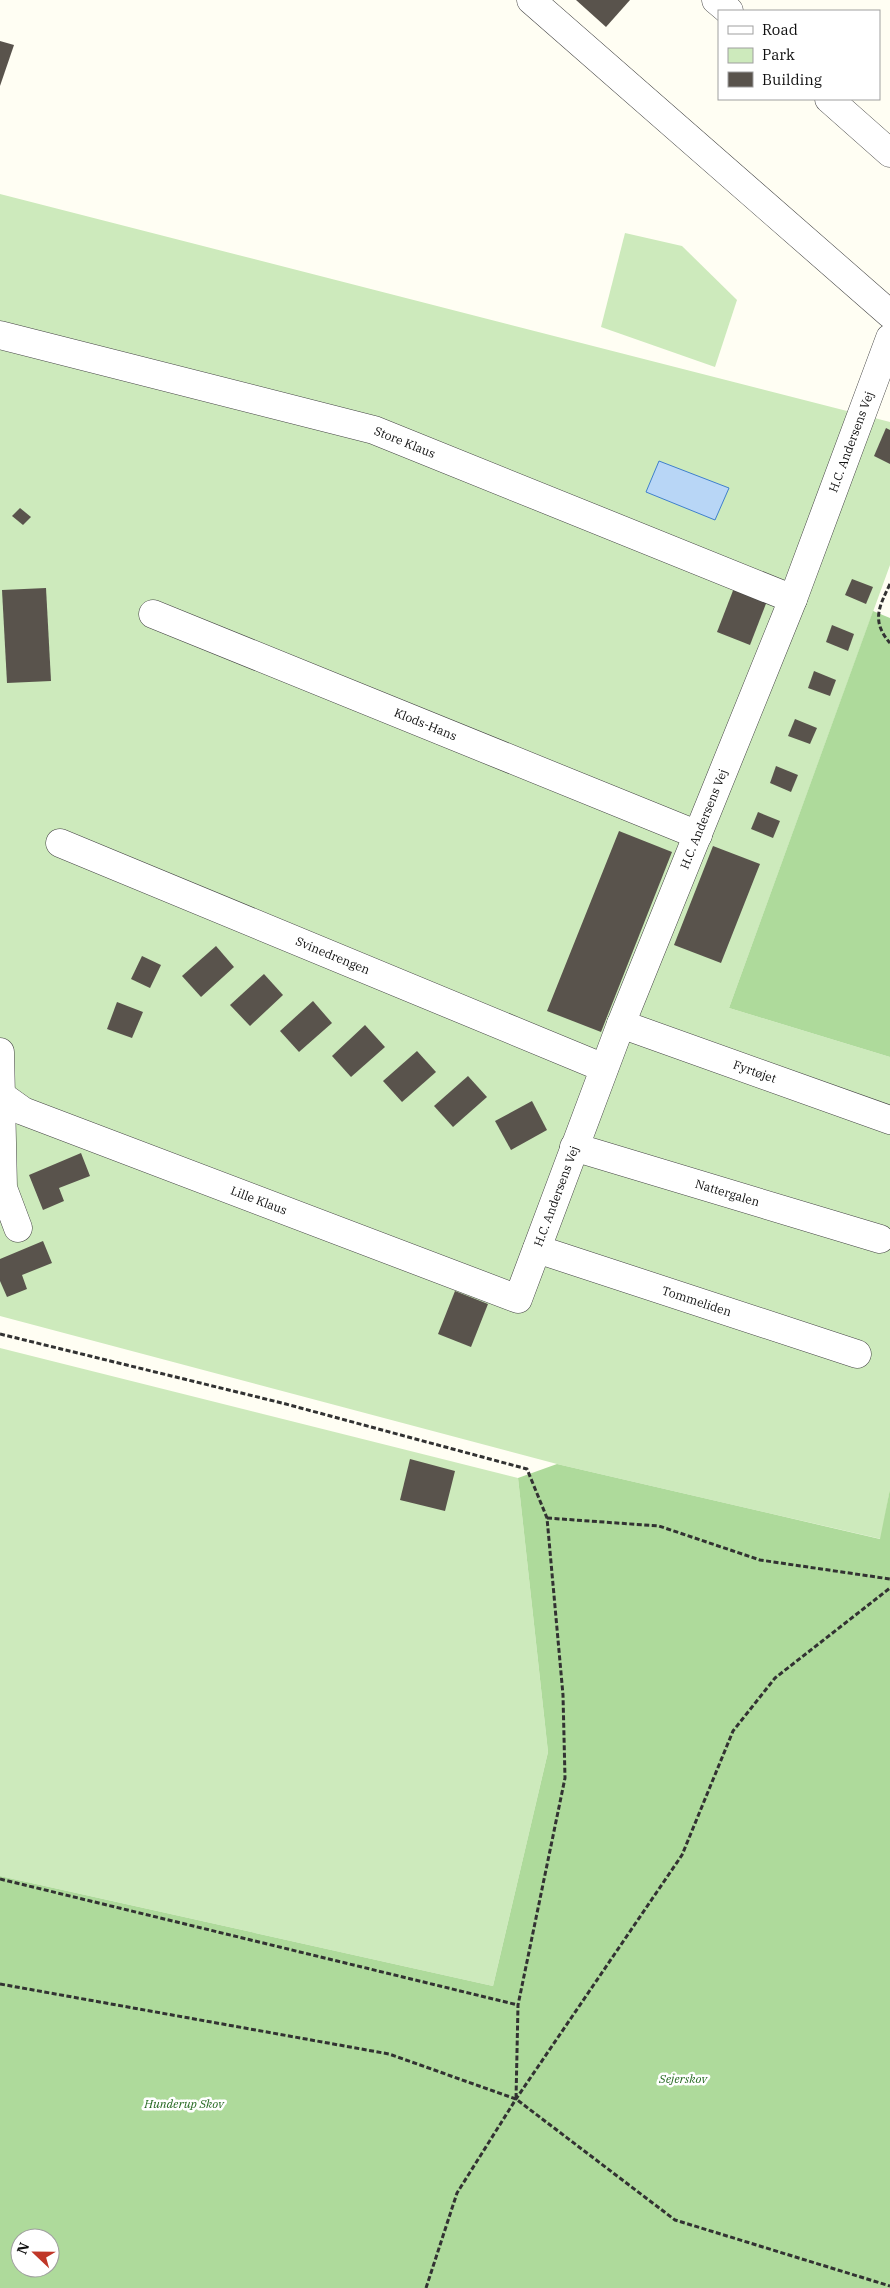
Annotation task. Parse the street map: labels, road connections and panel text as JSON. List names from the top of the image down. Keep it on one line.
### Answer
{"streets":{"lane":["Store Klaus","H.C. Andersens Vej","Klods-Hans","Svinedrengen","Fyrtøjet","Nattergalen","Lille Klaus","Tommeliden"]},"crossings":[["Store Klaus","H.C. Andersens Vej"],["H.C. Andersens Vej","Klods-Hans"],["H.C. Andersens Vej","Svinedrengen"],["H.C. Andersens Vej","Fyrtøjet"],["H.C. Andersens Vej","Nattergalen"],["H.C. Andersens Vej","Lille Klaus"],["H.C. Andersens Vej","Tommeliden"]],"parks":["Sejerskov","Hunderup Skov"],"legend":["Road","Park","Building"],"north":"left"}
